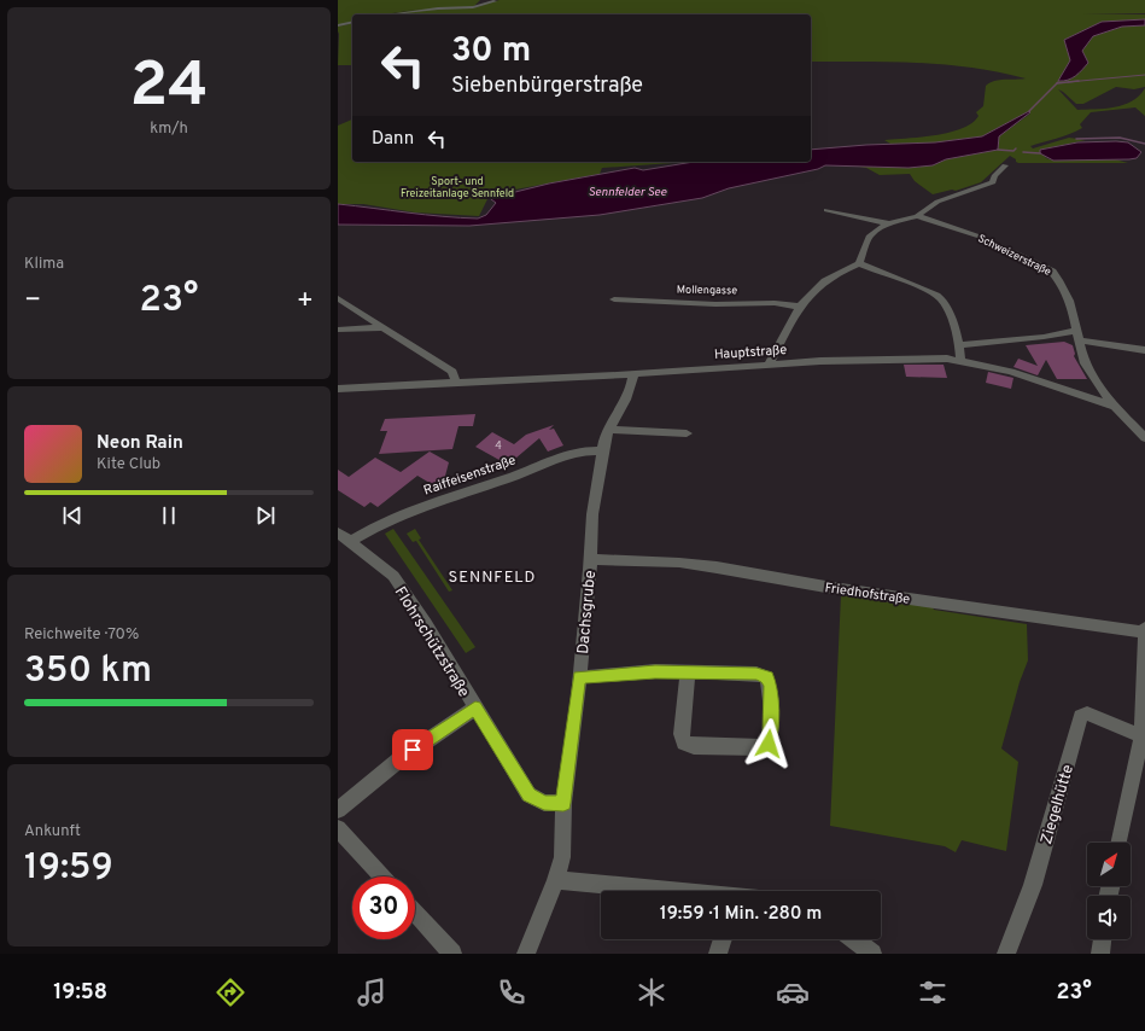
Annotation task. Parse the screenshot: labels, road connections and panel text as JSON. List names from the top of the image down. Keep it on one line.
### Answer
{"streets":{"street":["Schweizerstraße","Mollengasse","Hauptstraße","Raiffeisenstraße","Friedhofstraße","Dachsgrube","Flohrschützstraße","Ziegelhütte"]},"crossings":[["Schweizerstraße","Hauptstraße"],["Hauptstraße","Dachsgrube"],["Raiffeisenstraße","Dachsgrube"],["Raiffeisenstraße","Flohrschützstraße"],["Friedhofstraße","Dachsgrube"],["Dachsgrube","Flohrschützstraße"]],"districts":["SENNFELD"],"water":["Sennfelder See"],"parks":["Sport- und Freizeitanlage Sennfeld"],"house_numbers":["4"],"north":"top right","page":{"tile":[["24","km/h"],"Klima",["Reichweite · 70%","350 km"],["Ankunft","19:59"]],"turn":["30 m","Siebenbürgerstraße"],"then":"Dann","heat":["−","23°","+"],"song":["Neon Rain","Kite Club"],"limit":"30","trip":"19:59 · 1 Min. · 280 m","tabs":["19:58","23°"]}}
